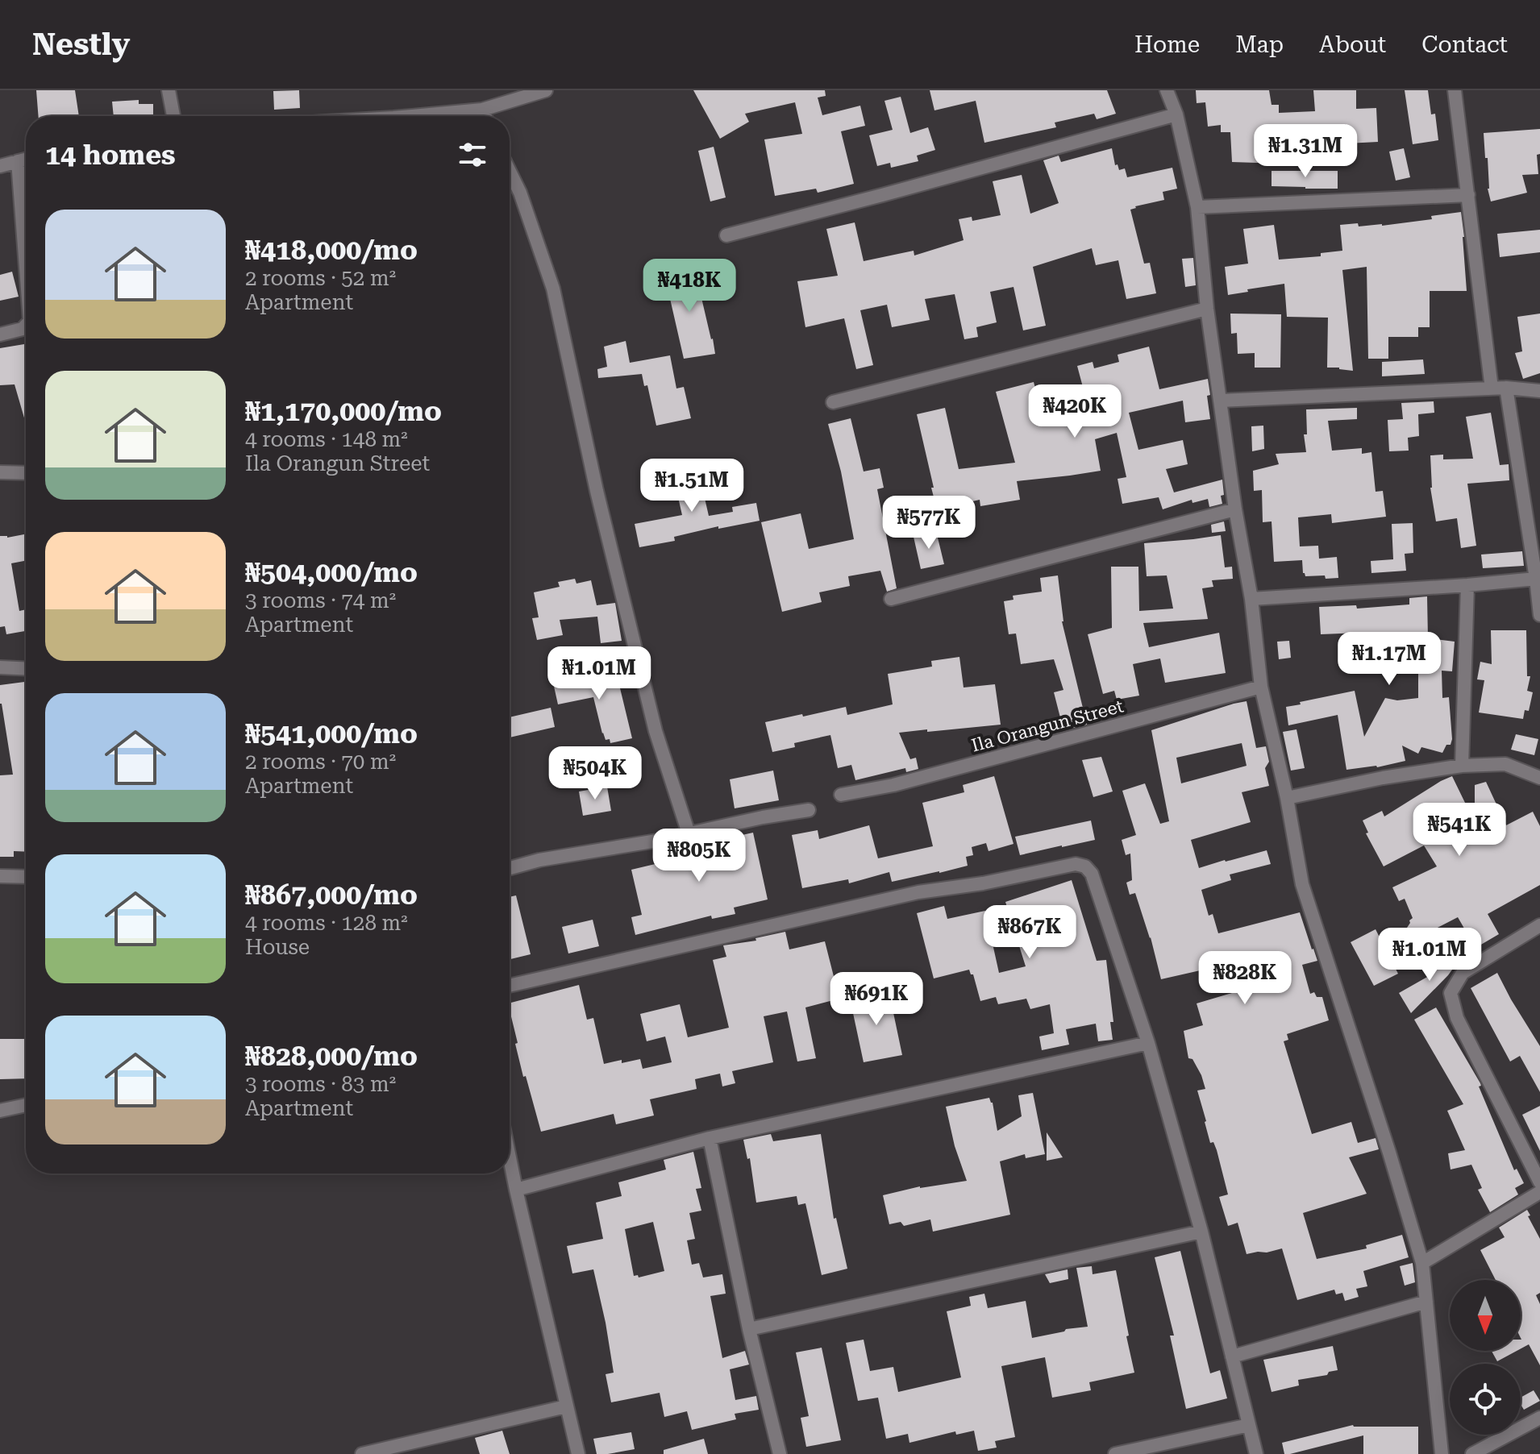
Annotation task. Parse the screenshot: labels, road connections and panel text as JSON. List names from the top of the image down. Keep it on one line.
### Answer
{"streets":{"street":["Ila Orangun Street"]},"north":"bottom","page":{"header":"Nestly","nav":["Home","Map","About","Contact"],"heading":"14 homes","price":["₦1.31M","₦418K","₦420K","₦1.51M","₦577K","₦1.17M","₦1.01M","₦504K","₦541K","₦805K","₦867K","₦1.01M","₦828K","₦691K"],"list":[{"name":"₦418,000/mo","note":"2 rooms · 52 m² · Apartment"},{"name":"₦1,170,000/mo","note":"4 rooms · 148 m² · Ila Orangun Street"},{"name":"₦504,000/mo","note":"3 rooms · 74 m² · Apartment"},{"name":"₦541,000/mo","note":"2 rooms · 70 m² · Apartment"},{"name":"₦867,000/mo","note":"4 rooms · 128 m² · House"},{"name":"₦828,000/mo","note":"3 rooms · 83 m² · Apartment"}]}}
